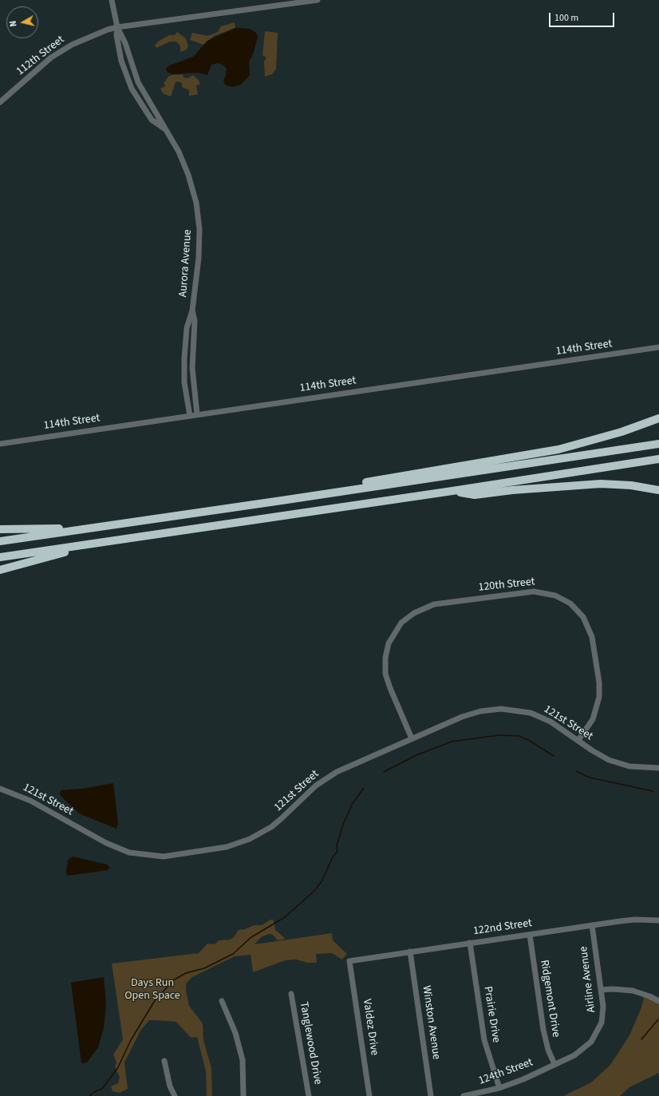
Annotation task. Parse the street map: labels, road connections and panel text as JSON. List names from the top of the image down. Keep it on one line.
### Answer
{"streets":{"street":["112th Street","Aurora Avenue","114th Street","120th Street","121st Street","122nd Street","Airline Avenue","Ridgemont Drive","Prairie Drive","Winston Avenue","Valdez Drive","Tanglewood Drive","124th Street"]},"crossings":[["112th Street","Aurora Avenue"],["Aurora Avenue","114th Street"],["120th Street","121st Street"],["122nd Street","Airline Avenue"],["122nd Street","Ridgemont Drive"],["122nd Street","Prairie Drive"],["122nd Street","Winston Avenue"],["122nd Street","Valdez Drive"],["Airline Avenue","Ridgemont Drive"],["Airline Avenue","124th Street"],["Ridgemont Drive","124th Street"],["Prairie Drive","124th Street"]],"parks":["Days Run Open Space"],"scale_bar":"100 m","north":"left"}
